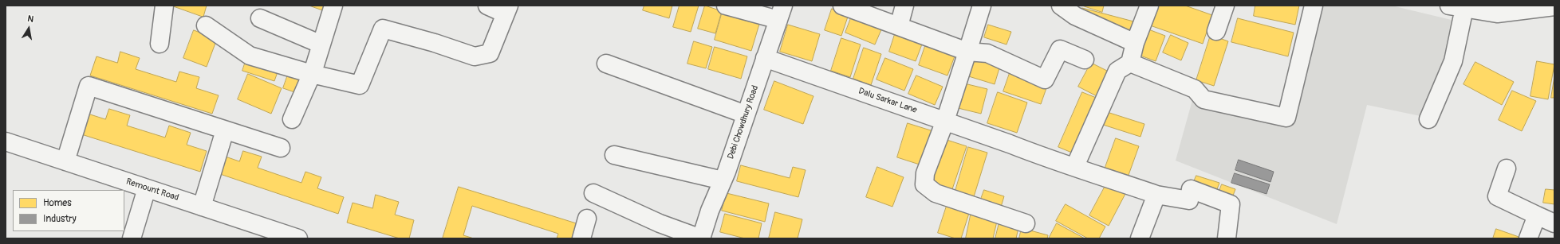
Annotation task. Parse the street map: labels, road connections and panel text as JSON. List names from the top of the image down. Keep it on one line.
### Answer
{"streets":{"street":["Dalu Sarkar Lane","Debi Chowdhury Road","Remount Road"]},"crossings":[["Dalu Sarkar Lane","Debi Chowdhury Road"]],"legend":["Homes","Industry"],"north":"top"}
